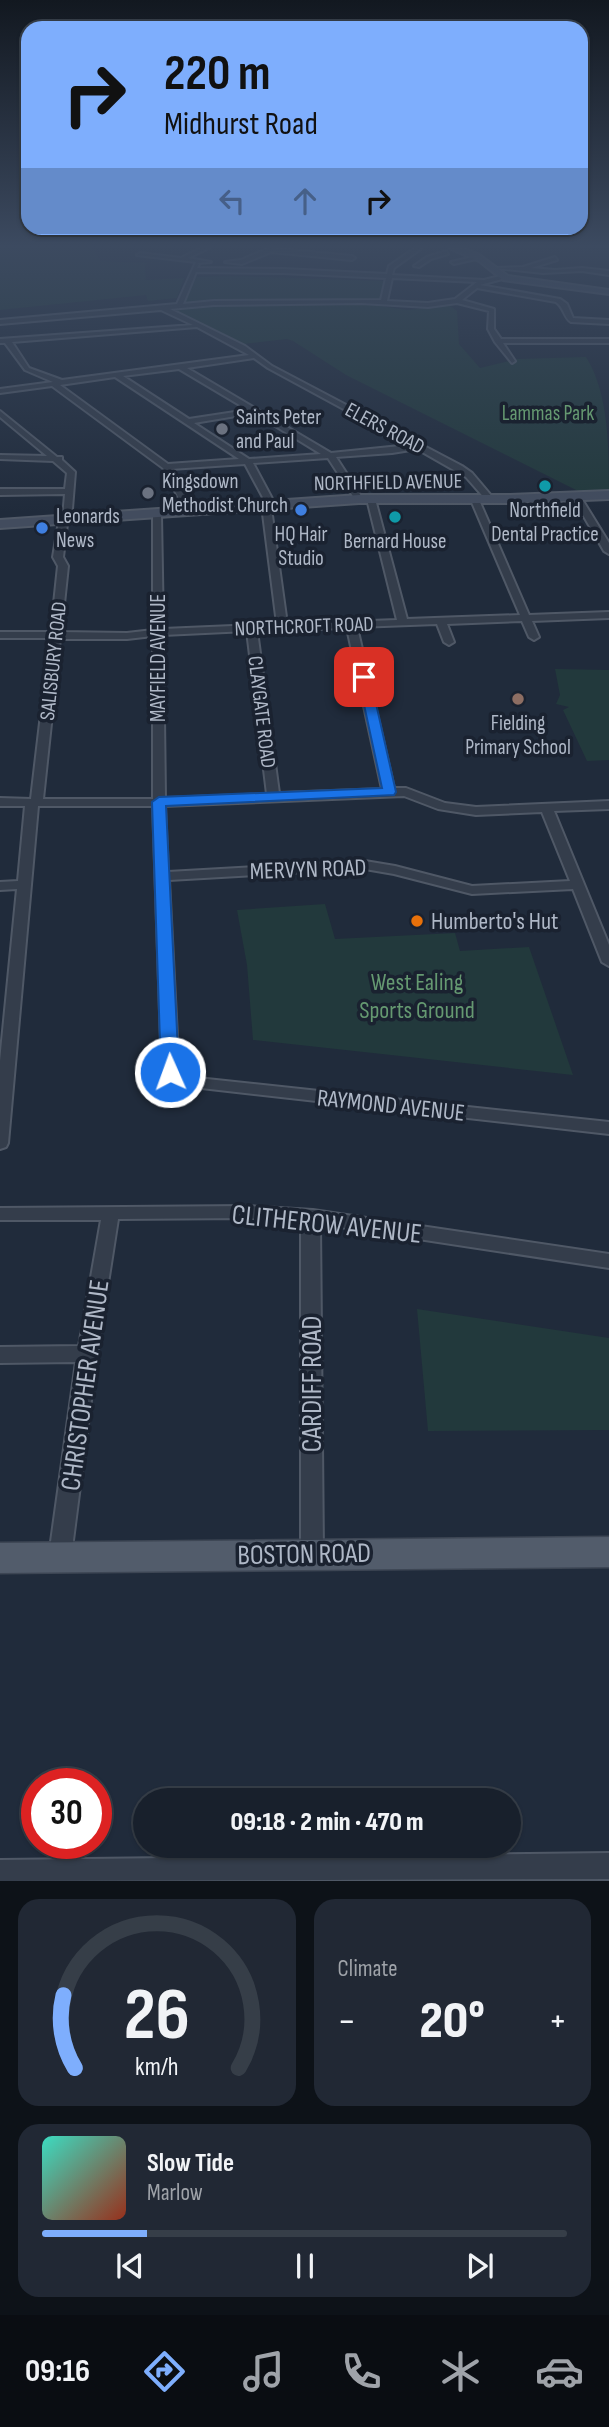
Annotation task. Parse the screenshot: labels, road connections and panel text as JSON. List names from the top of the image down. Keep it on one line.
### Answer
{"streets":{"main road":["NORTHFIELD AVENUE","BOSTON ROAD"],"street":["ELERS ROAD","NORTHCROFT ROAD","MAYFIELD AVENUE","SALISBURY ROAD","CLAYGATE ROAD","MERVYN ROAD","RAYMOND AVENUE","CLITHEROW AVENUE","CARDIFF ROAD","CHRISTOPHER AVENUE"]},"crossings":[["ELERS ROAD","NORTHFIELD AVENUE"],["NORTHFIELD AVENUE","MAYFIELD AVENUE"],["NORTHFIELD AVENUE","SALISBURY ROAD"],["NORTHCROFT ROAD","MAYFIELD AVENUE"],["NORTHCROFT ROAD","SALISBURY ROAD"],["NORTHCROFT ROAD","CLAYGATE ROAD"],["MAYFIELD AVENUE","MERVYN ROAD"],["MAYFIELD AVENUE","RAYMOND AVENUE"],["CLITHEROW AVENUE","CARDIFF ROAD"],["CLITHEROW AVENUE","CHRISTOPHER AVENUE"],["CARDIFF ROAD","BOSTON ROAD"],["CHRISTOPHER AVENUE","BOSTON ROAD"]],"parks":["Lammas Park","West Ealing Sports Ground"],"places":["Saints Peter and Paul","Northfield Dental Practice","Kingsdown Methodist Church","HQ Hair Studio","Bernard House","Leonards News","Fielding Primary School","Humberto's Hut"],"page":{"turn":["220 m","Midhurst Road"],"limit":"30","trip":"09:18 · 2 min · 470 m","tile":"Climate","heat":["−","20°","+"],"song":["Slow Tide","Marlow"],"tabs":"09:16","gauge":["26","km/h"]}}
